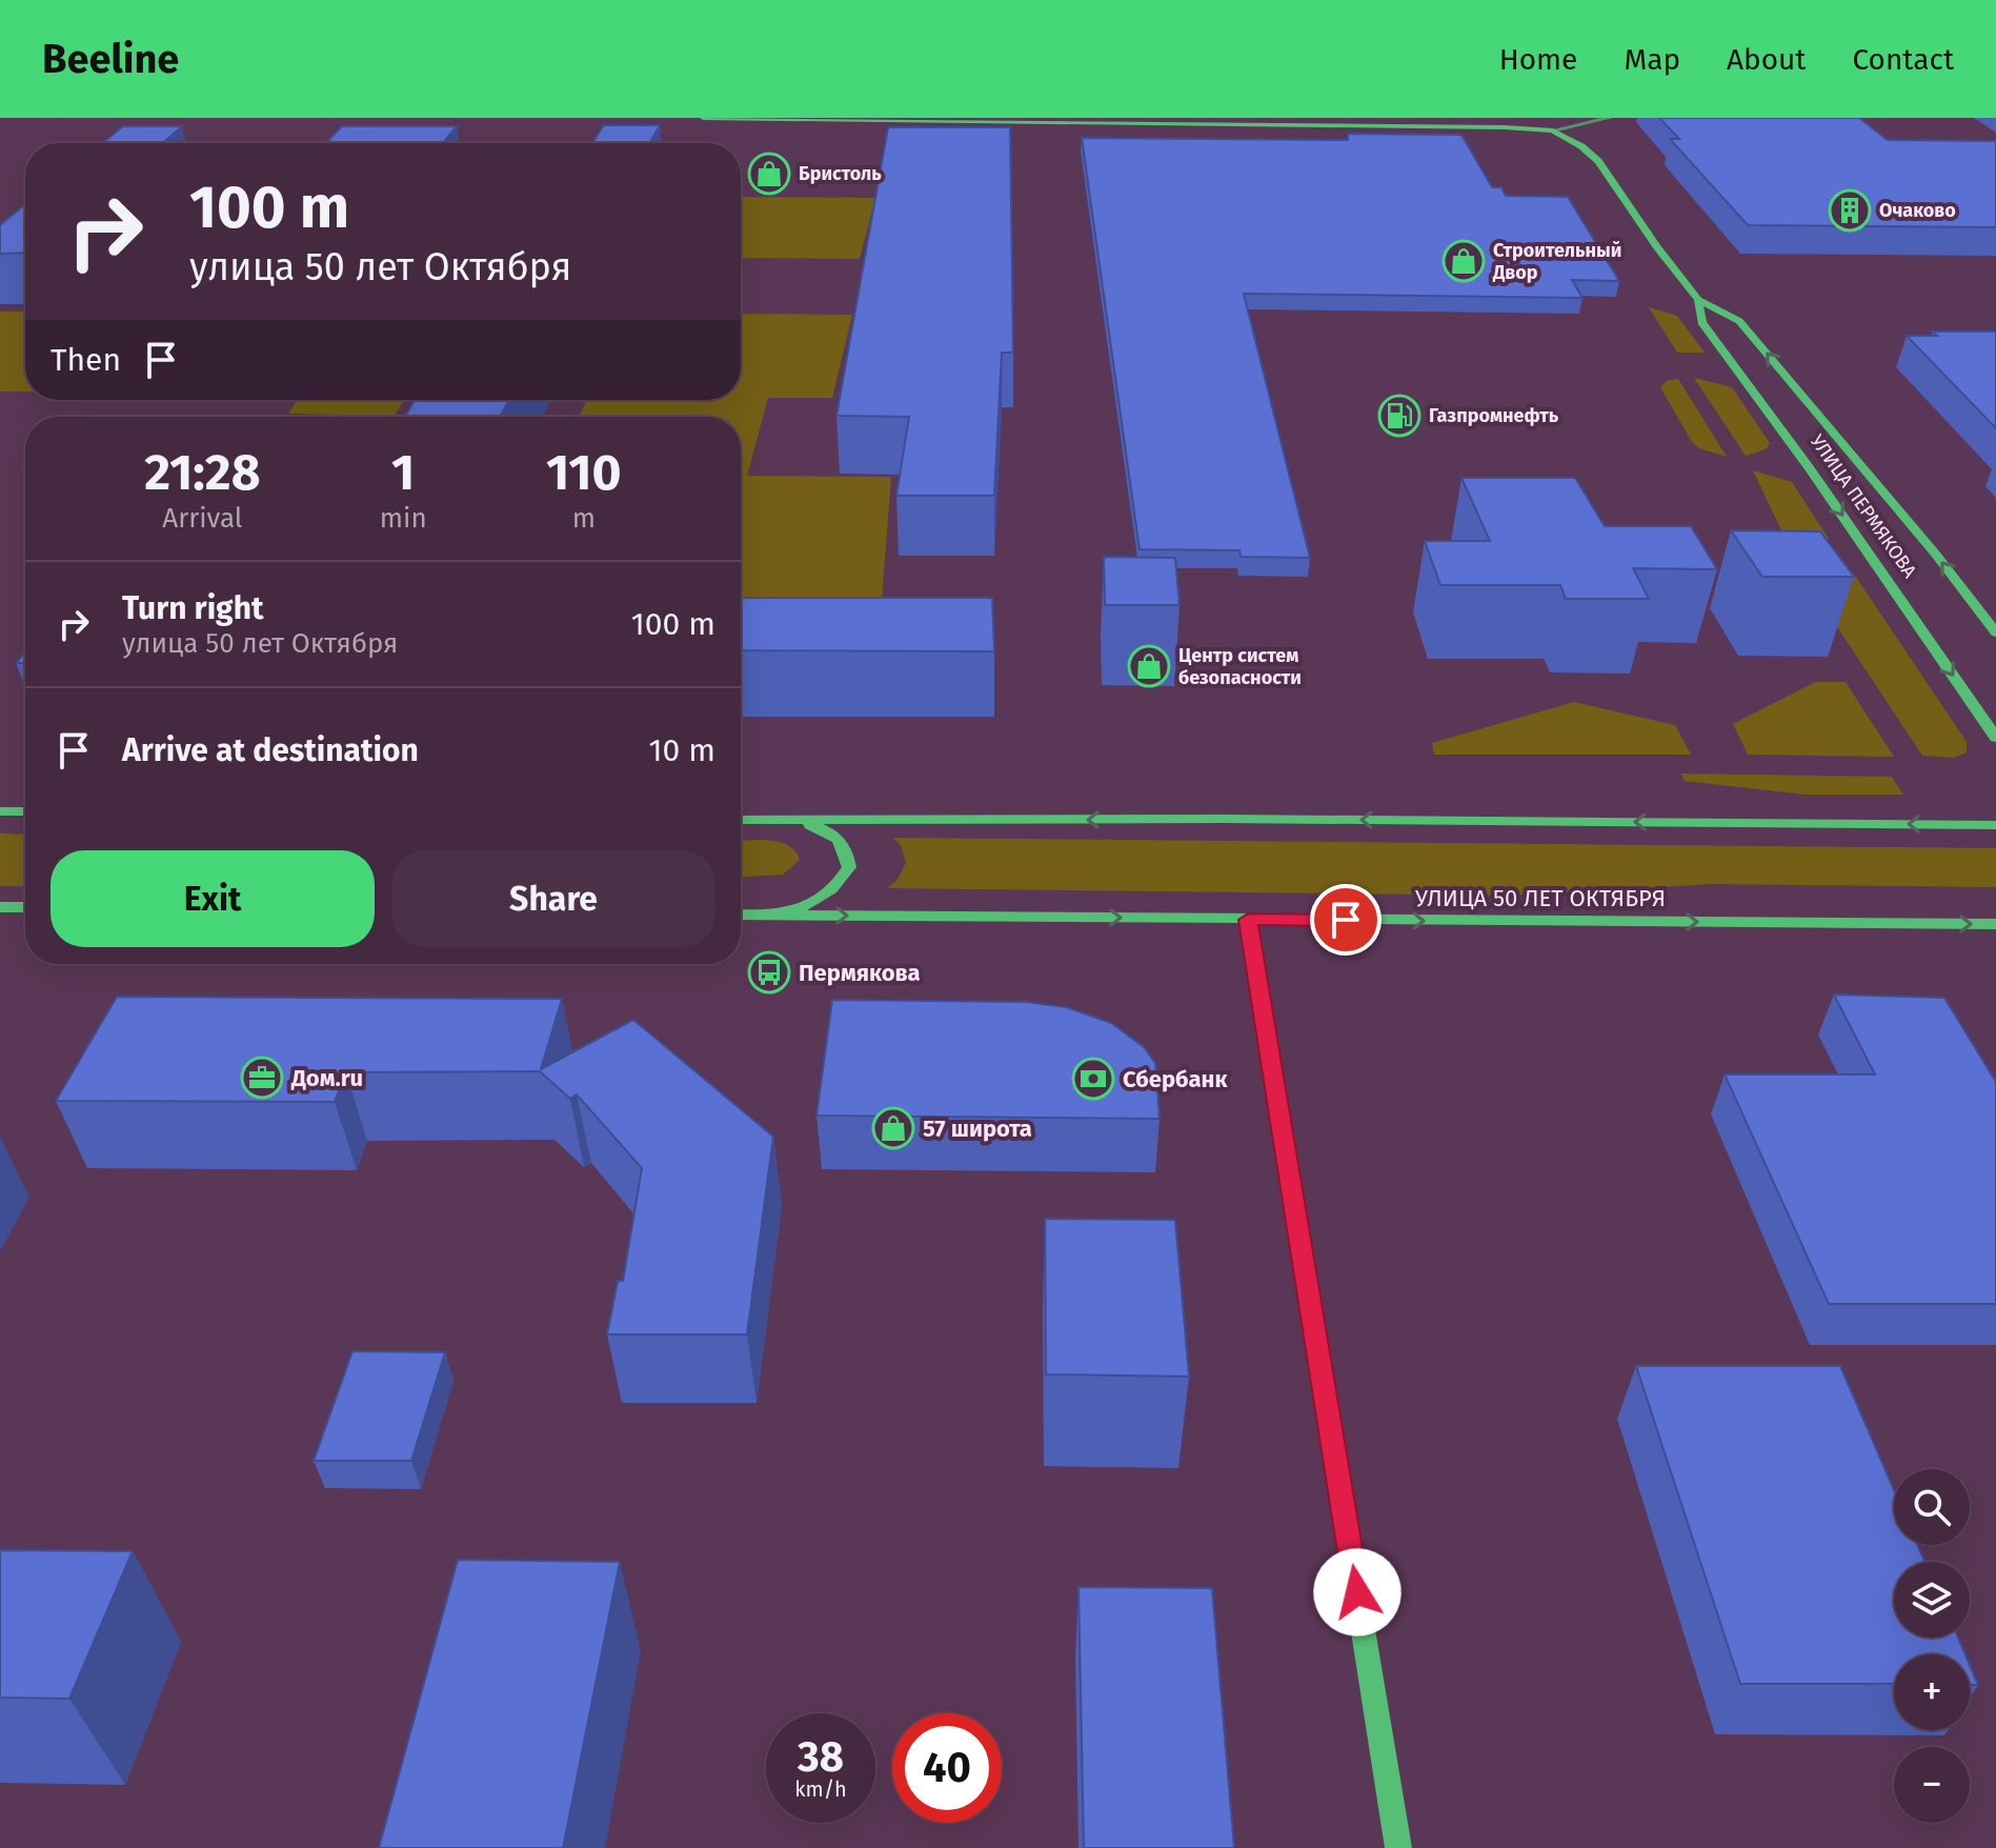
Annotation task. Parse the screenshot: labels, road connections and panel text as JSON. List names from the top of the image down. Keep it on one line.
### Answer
{"streets":{"street":["УЛИЦА ПЕРМЯКОВА","УЛИЦА 50 ЛЕТ ОКТЯБРЯ"]},"places":{"shop":["Бристоль","Строительный Двор","Центр систем безопасности","57 широта"],"building":["Очаково"],"fuel station":["Газпромнефть"],"bus stop":["Пермякова"],"office":["Дом.ru"],"bank":["Сбербанк"]},"page":{"header":"Beeline","nav":["Home","Map","About","Contact"],"turn":["100 m","улица 50 лет Октября"],"then":"Then","eta":["21:28","Arrival","1","min","110","m"],"list":[{"name":"Turn right","note":"улица 50 лет Октября","value":"100 m"},{"name":"Arrive at destination","value":"10 m"}],"buttons":["Exit","Share"],"map_buttons":["+","−"],"speed":"38 km/h","limit":"40"}}
